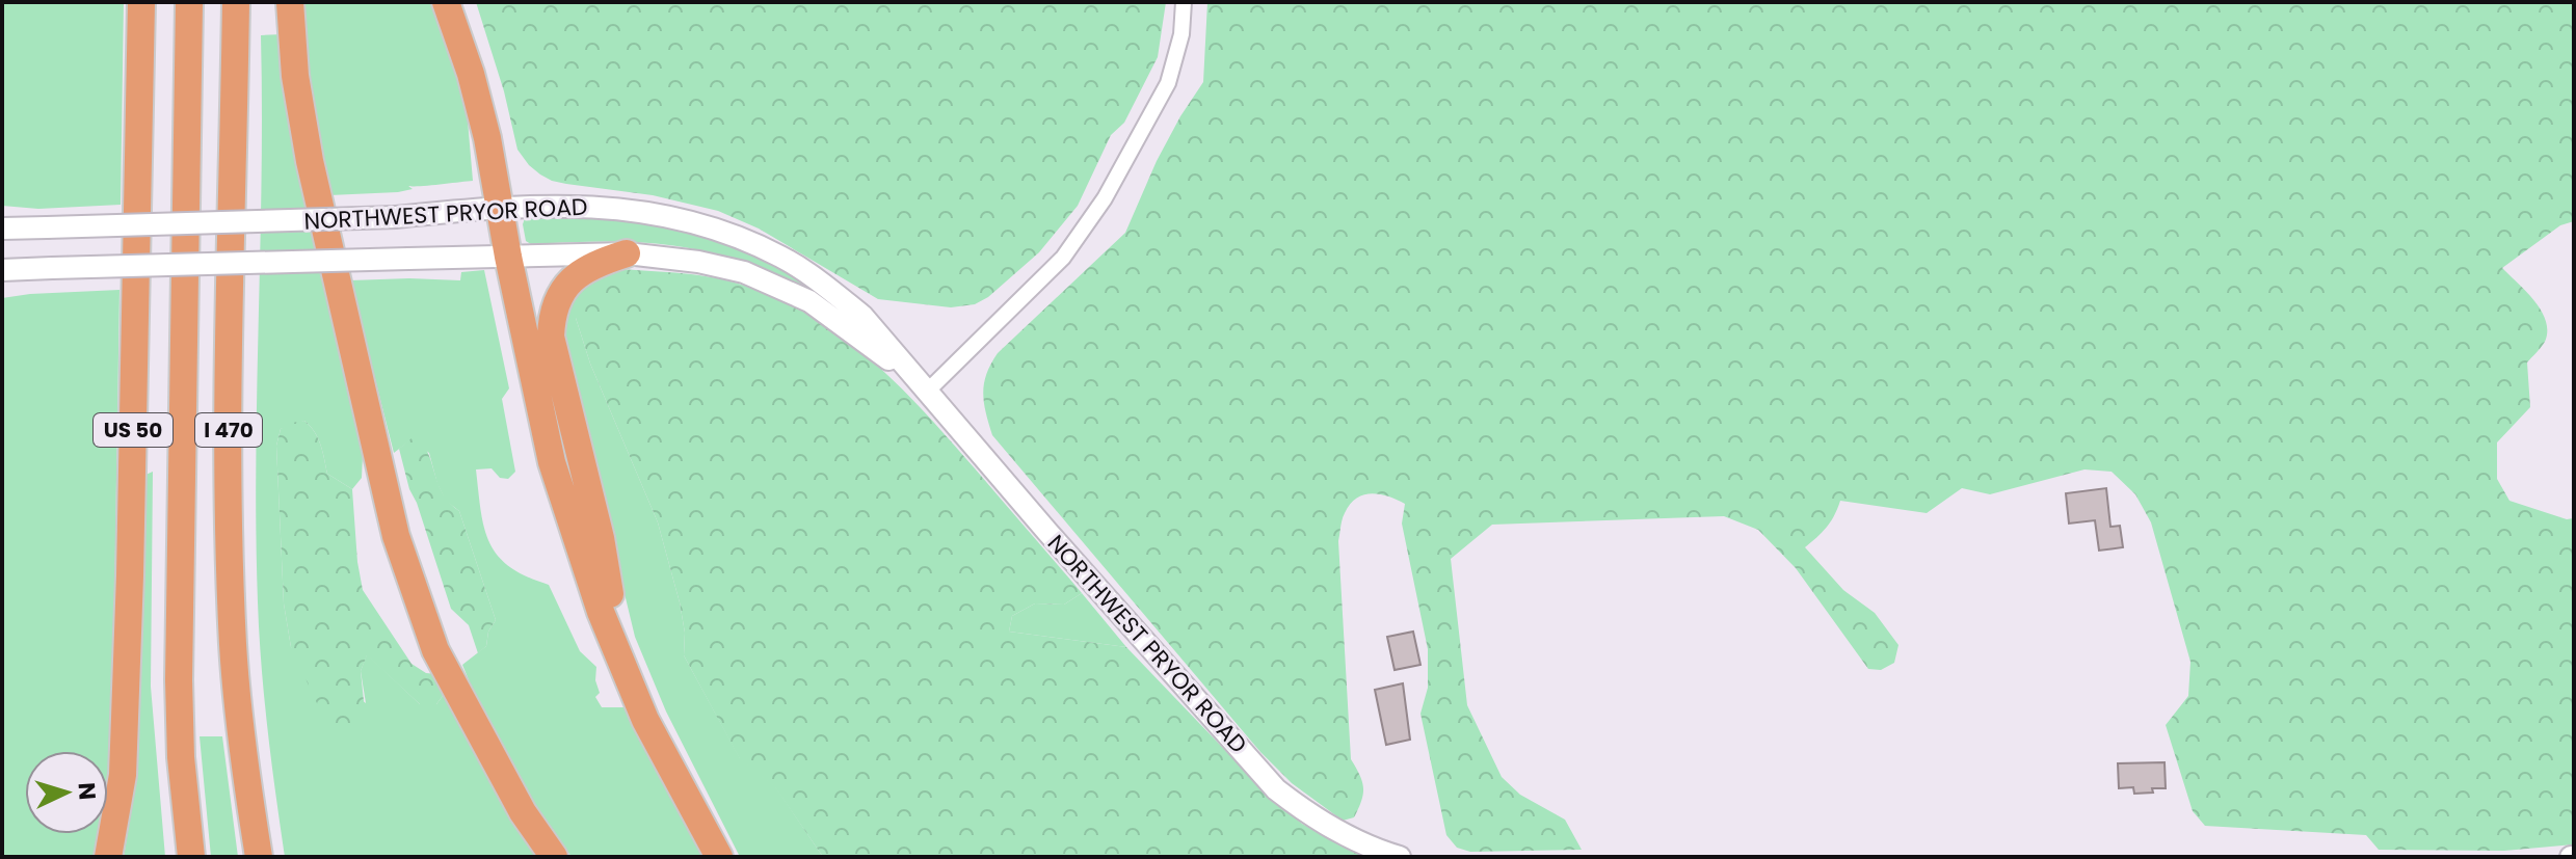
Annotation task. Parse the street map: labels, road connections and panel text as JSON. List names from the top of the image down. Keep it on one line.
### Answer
{"streets":{"highway":["US 50","I 470"],"main road":["NORTHWEST PRYOR ROAD"]},"north":"right"}
